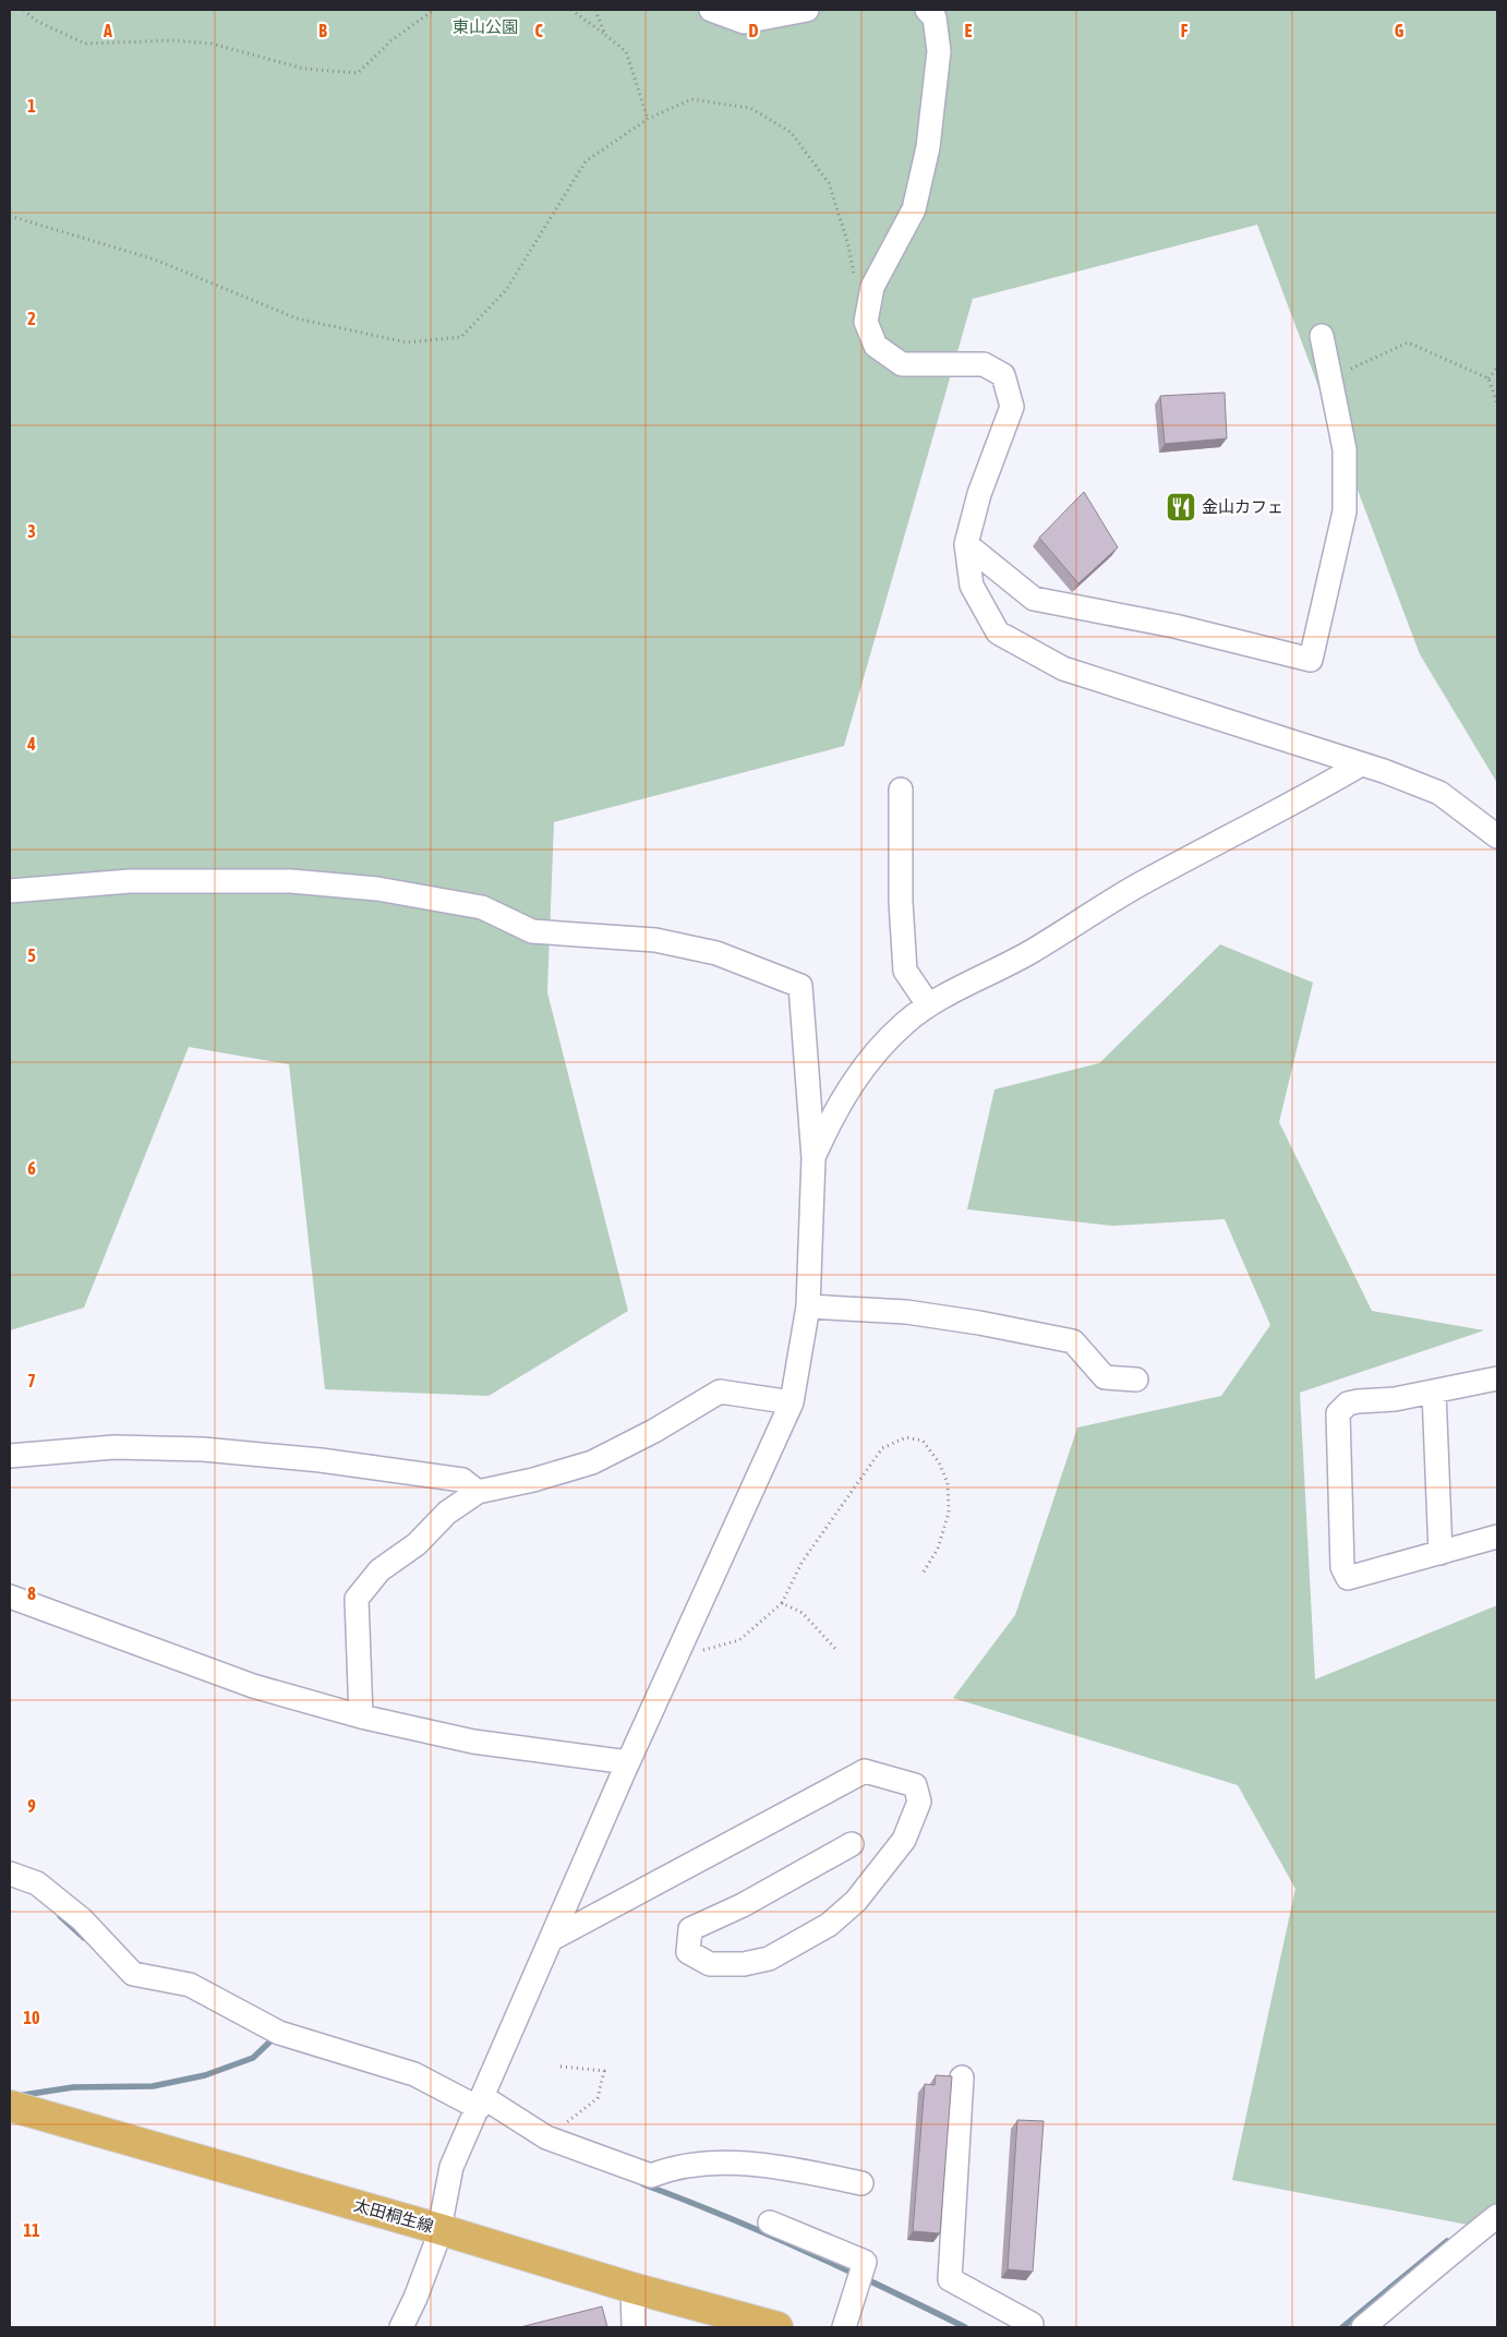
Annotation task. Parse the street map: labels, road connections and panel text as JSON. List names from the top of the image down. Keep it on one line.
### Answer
{"streets":{"main road":["太田桐生線"]},"parks":["東山公園"],"places":{"restaurant":["金山カフェ"]},"grid":{"columns":["A","B","C","D","E","F","G"],"rows":["1","2","3","4","5","6","7","8","9","10","11"]}}
